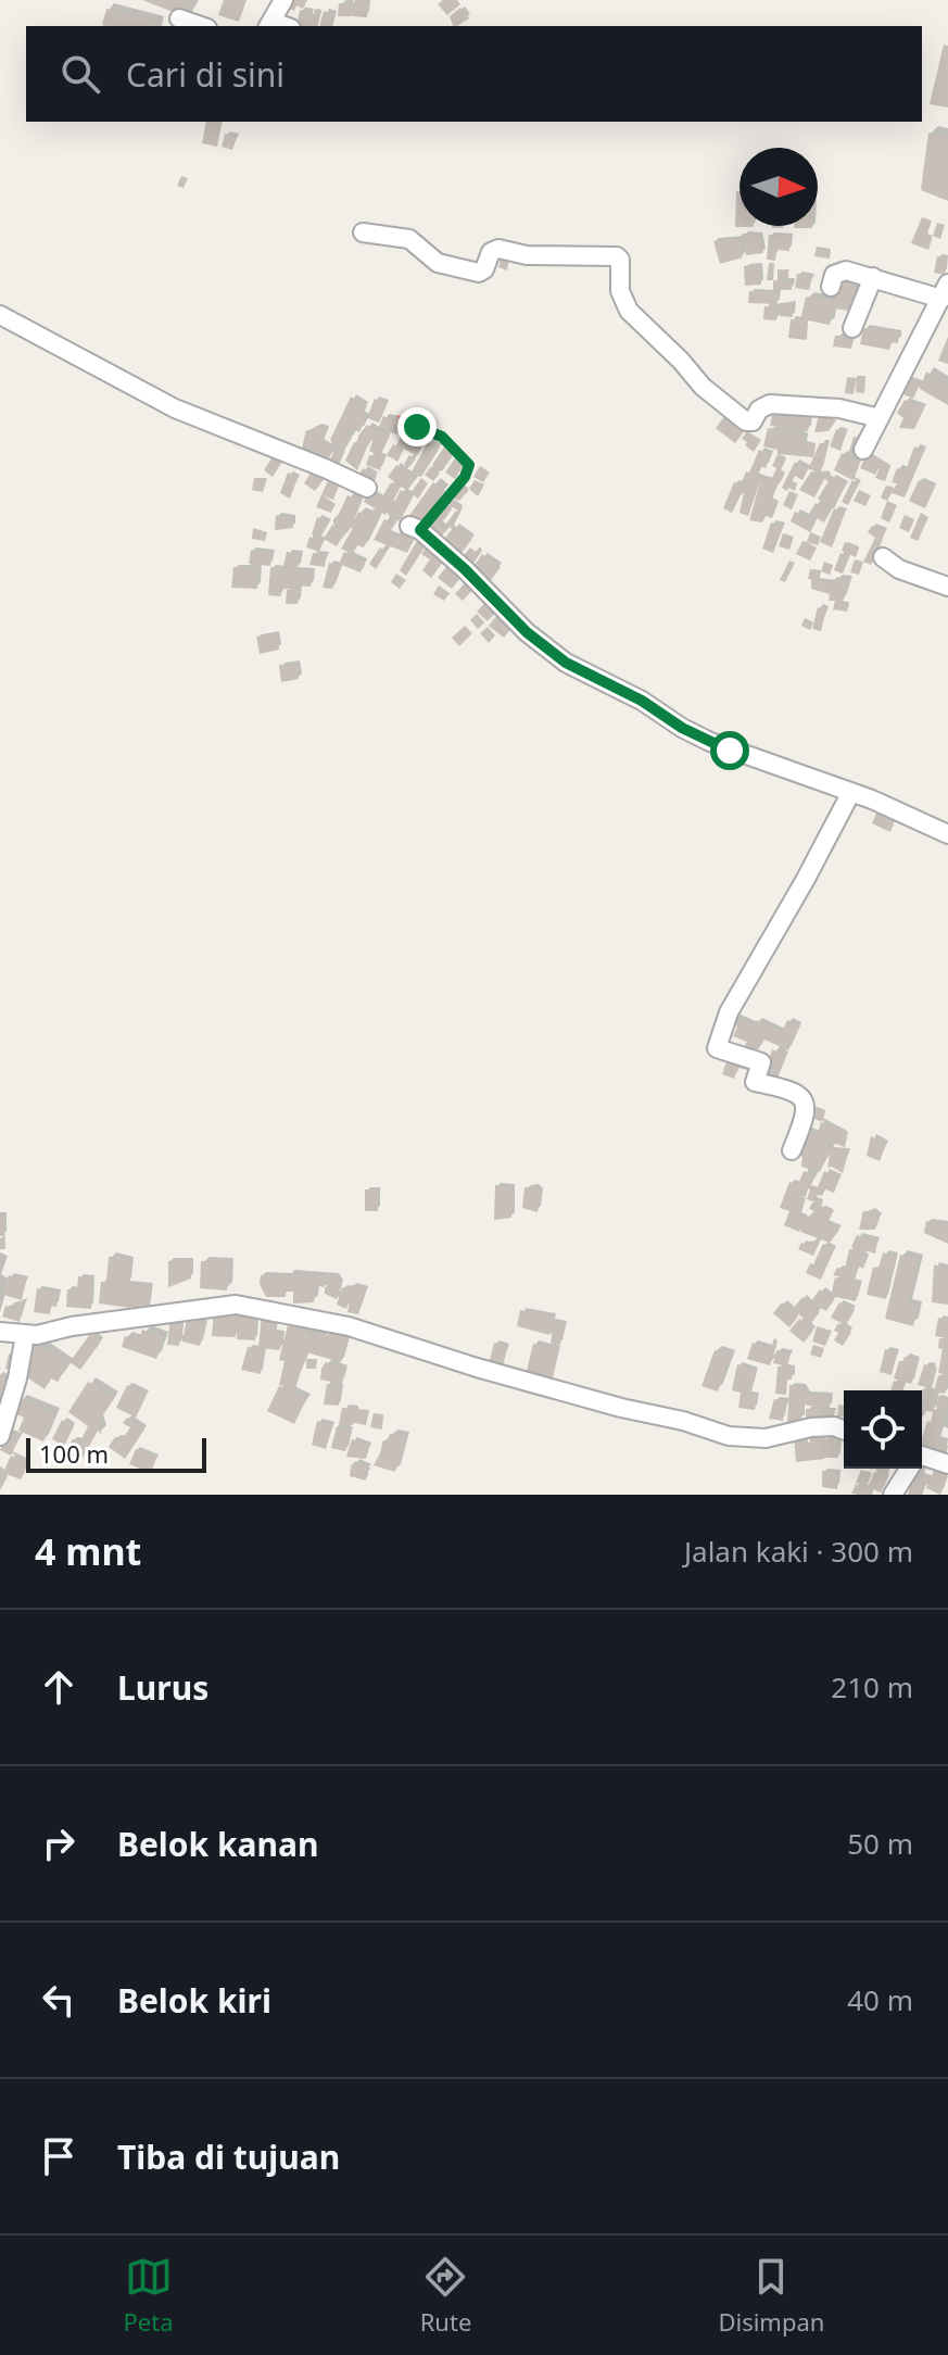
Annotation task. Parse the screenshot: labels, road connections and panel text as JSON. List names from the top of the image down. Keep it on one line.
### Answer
{"scale_bar":"100 m","north":"right","page":{"search":"Cari di sini","scale":"100 m","heading":["4 mnt","Jalan kaki · 300 m"],"list":[["Lurus","210 m"],["Belok kanan","50 m"],["Belok kiri","40 m"],"Tiba di tujuan"],"nav":["Peta","Rute","Disimpan"]}}
